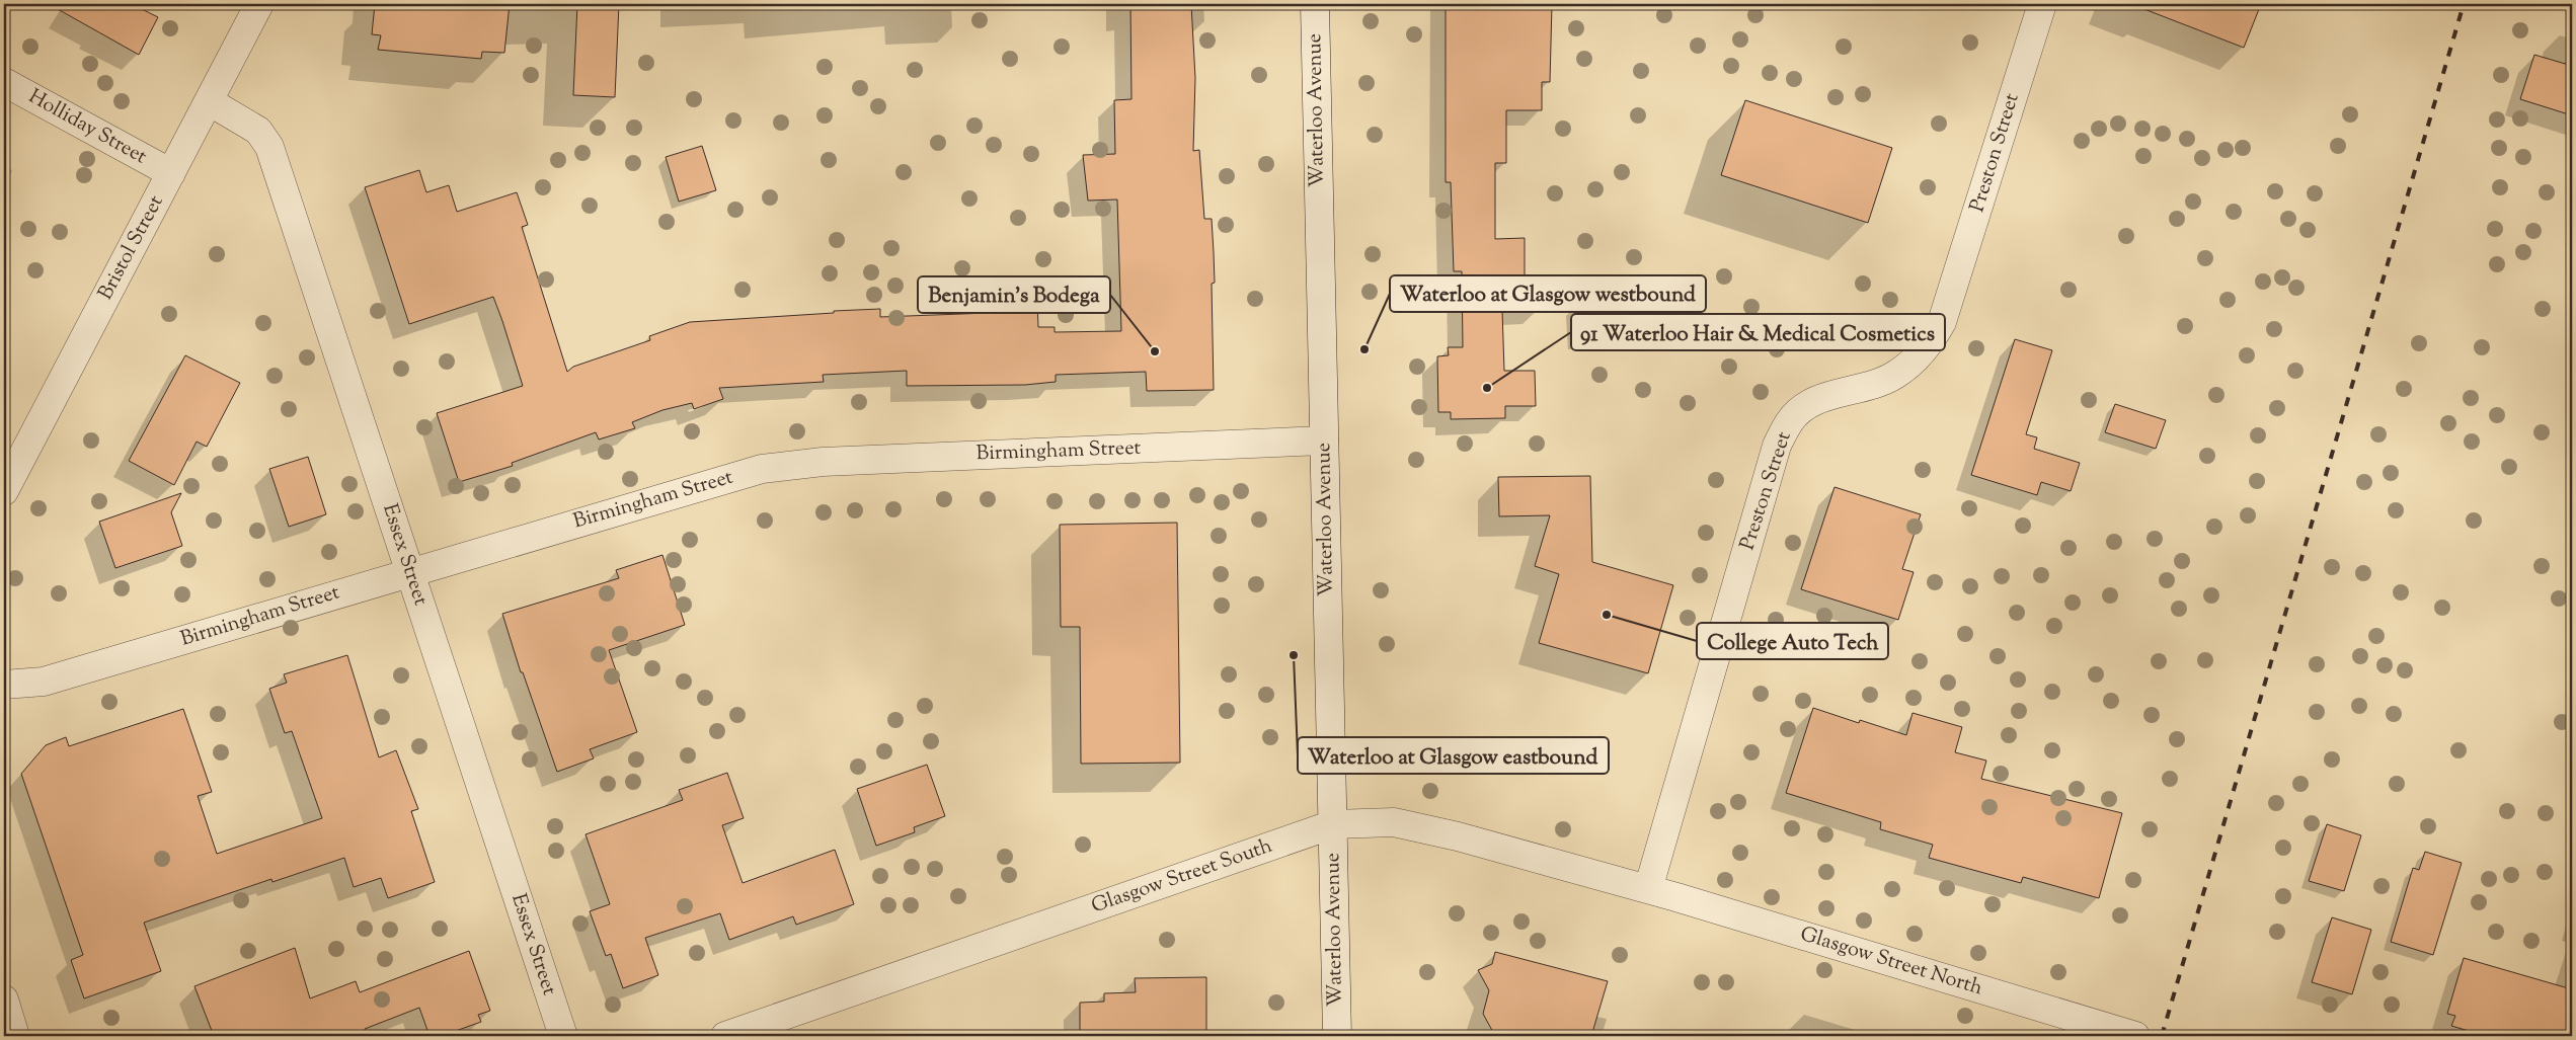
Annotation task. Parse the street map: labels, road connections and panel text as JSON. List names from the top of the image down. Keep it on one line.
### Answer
{"streets":{"street":["Waterloo Avenue","Holliday Street","Preston Street","Bristol Street","Birmingham Street","Essex Street","Glasgow Street South","Glasgow Street North"]},"crossings":[["Waterloo Avenue","Birmingham Street"],["Waterloo Avenue","Glasgow Street South"],["Holliday Street","Bristol Street"],["Preston Street","Glasgow Street South"],["Preston Street","Glasgow Street North"],["Bristol Street","Essex Street"],["Birmingham Street","Essex Street"],["Glasgow Street South","Glasgow Street North"]],"places":["Waterloo at Glasgow westbound","Benjamin's Bodega","91 Waterloo Hair & Medical Cosmetics","College Auto Tech","Waterloo at Glasgow eastbound"]}
